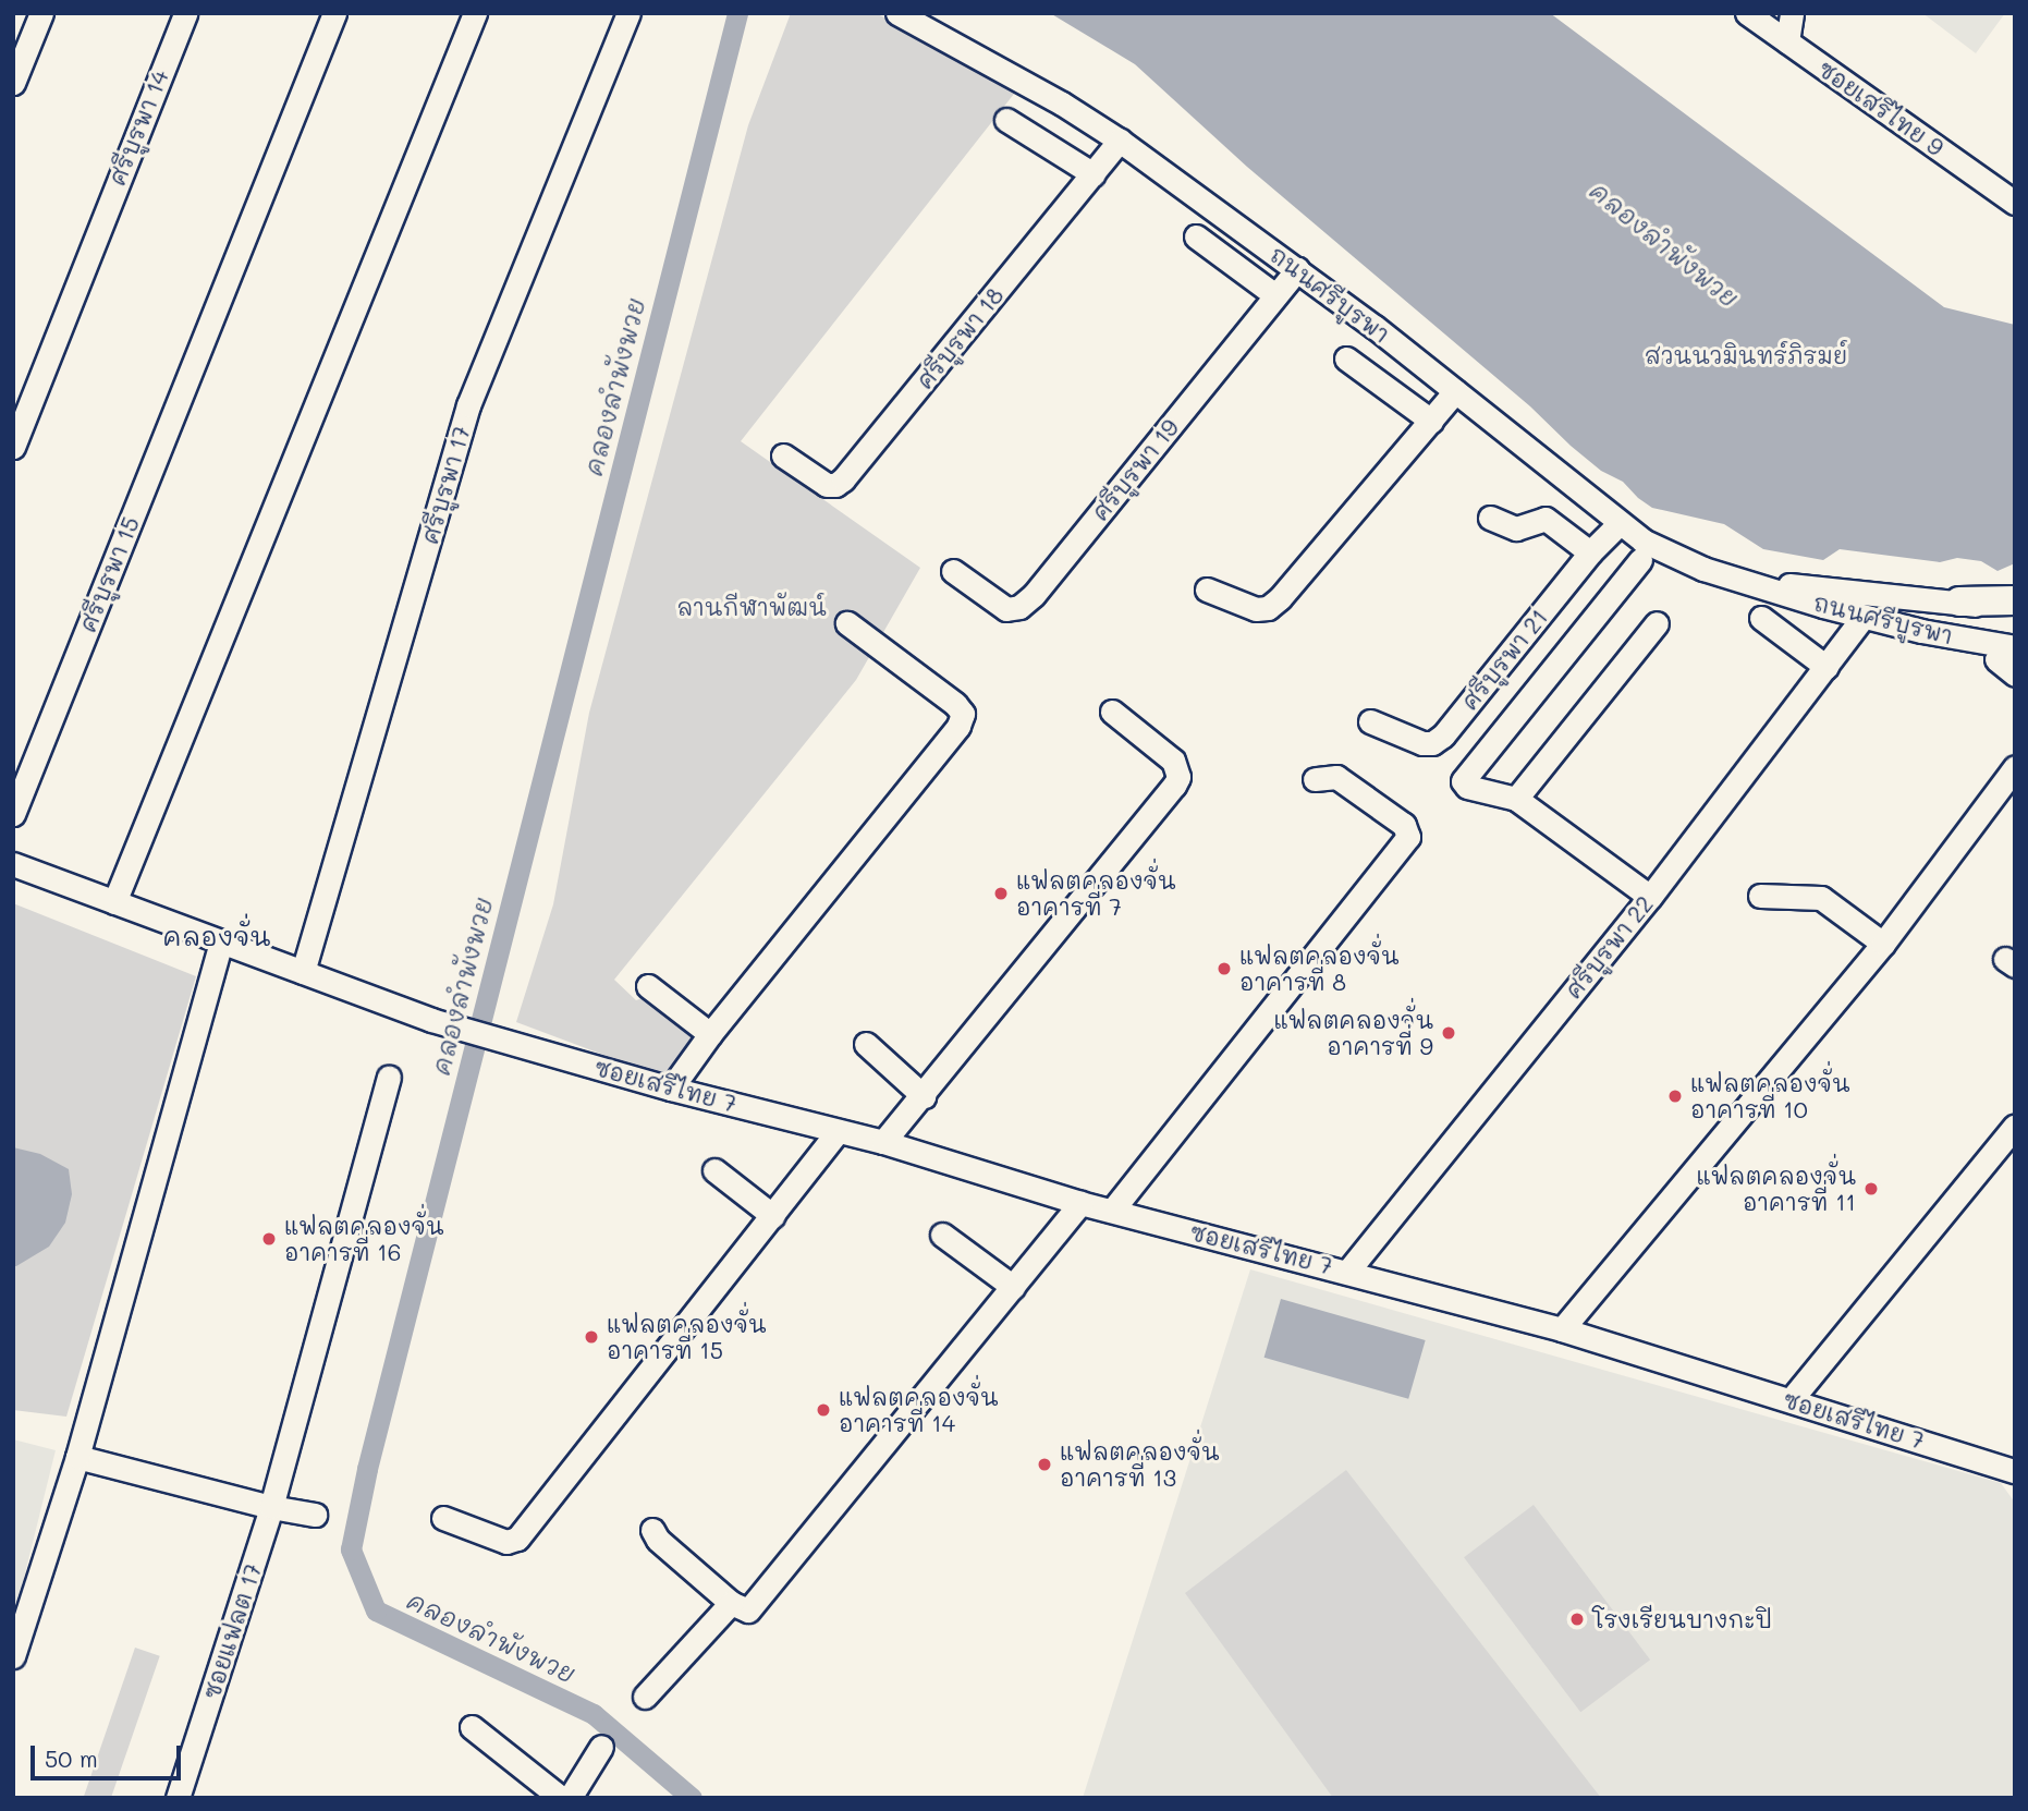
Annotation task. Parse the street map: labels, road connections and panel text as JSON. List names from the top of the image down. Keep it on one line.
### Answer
{"streets":{"street":["ซอยเสรีไทย 9","ศรีบูรพา 14","ถนนศรีบูรพา","ศรีบูรพา 18","ศรีบูรพา 19","ศรีบูรพา 17","ศรีบูรพา 15","ศรีบูรพา 21","ศรีบูรพา 22","ซอยเสรีไทย 7","ซอยแฟลต 17"]},"crossings":[["ถนนศรีบูรพา","ศรีบูรพา 18"],["ถนนศรีบูรพา","ศรีบูรพา 19"],["ถนนศรีบูรพา","ศรีบูรพา 21"],["ถนนศรีบูรพา","ศรีบูรพา 22"],["ศรีบูรพา 17","ซอยเสรีไทย 7"],["ศรีบูรพา 22","ซอยเสรีไทย 7"]],"districts":["คลองจั่น"],"water":["คลองลำพังพวย"],"parks":["สวนนวมินทร์ภิรมย์","ลานกีฬาพัฒน์"],"places":["แฟลตคลองจั่น อาคารที่ 7","แฟลตคลองจั่น อาคารที่ 8","แฟลตคลองจั่น อาคารที่ 9","แฟลตคลองจั่น อาคารที่ 10","แฟลตคลองจั่น อาคารที่ 11","แฟลตคลองจั่น อาคารที่ 16","แฟลตคลองจั่น อาคารที่ 15","แฟลตคลองจั่น อาคารที่ 14","แฟลตคลองจั่น อาคารที่ 13","โรงเรียนบางกะปิ"],"scale_bar":"50 m"}
